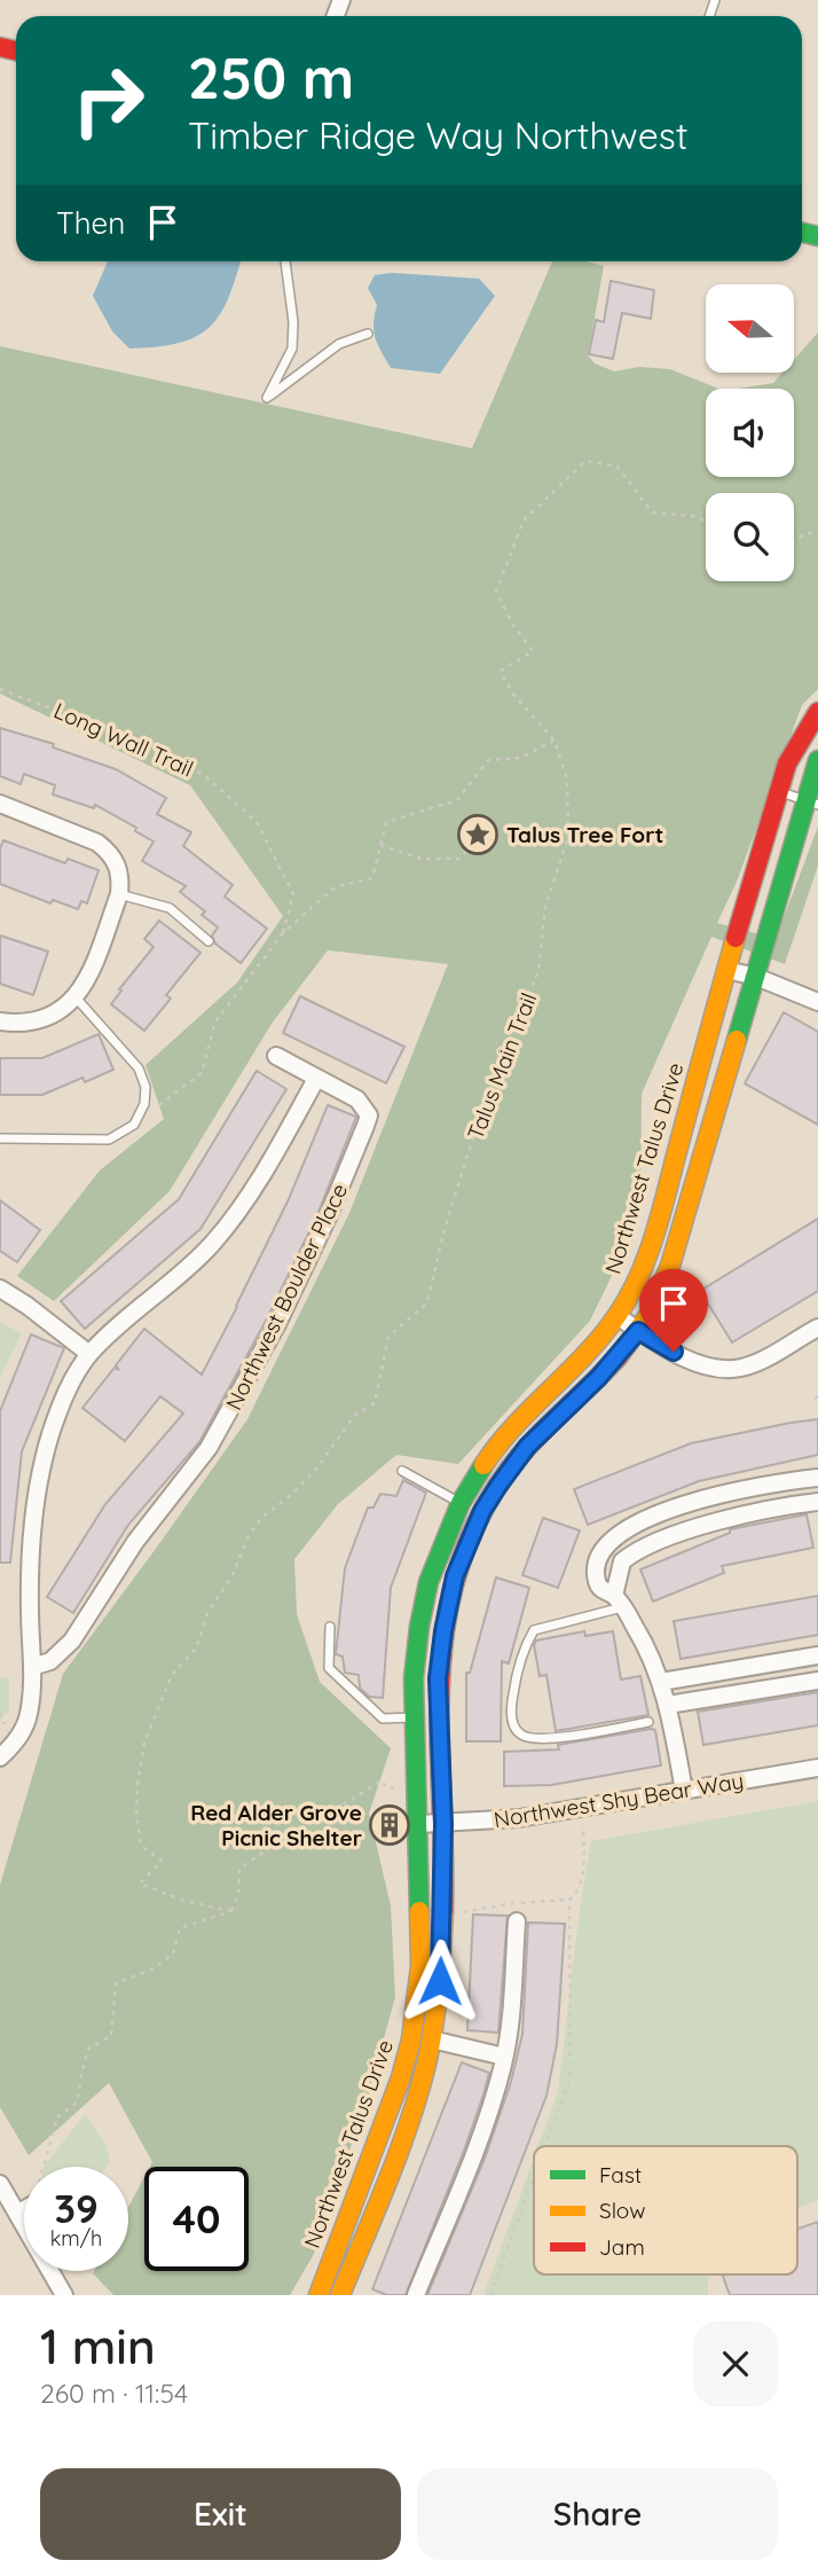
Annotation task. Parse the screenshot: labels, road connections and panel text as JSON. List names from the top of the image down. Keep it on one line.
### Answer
{"streets":{"street":["Northwest Talus Drive","Northwest Boulder Place","Northwest Shy Bear Way"],"path":["Long Wall Trail","Talus Main Trail"]},"crossings":[["Northwest Talus Drive","Northwest Shy Bear Way"]],"places":{"place":["Talus Tree Fort"],"building":["Red Alder Grove Picnic Shelter"]},"legend":["Fast","Slow","Jam"],"north":"left","page":{"turn":["250 m","Timber Ridge Way Northwest"],"then":"Then","speed":"39 km/h","limit":"40","heading":["1 min","260 m · 11:54"],"buttons":["Exit","Share"]}}
